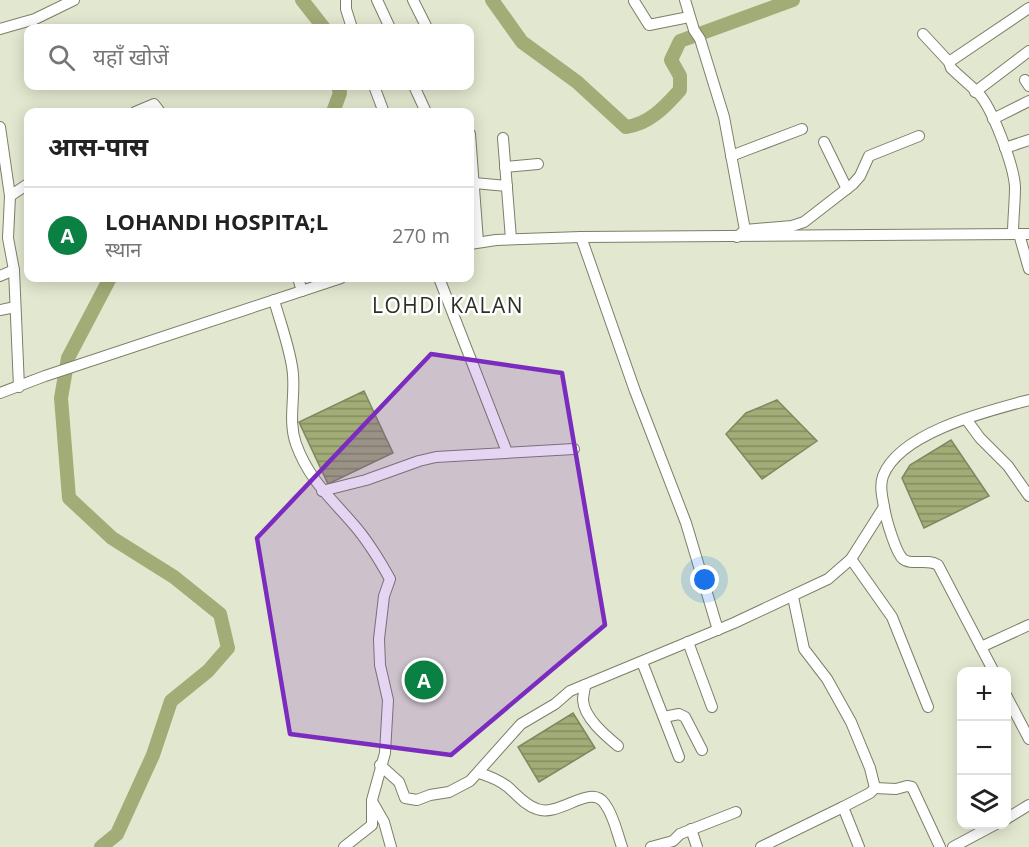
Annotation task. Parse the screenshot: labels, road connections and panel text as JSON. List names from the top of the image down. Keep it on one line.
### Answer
{"districts":["LOHDI KALAN"],"page":{"search":"यहाँ खोजें","heading":"आस-पास","list":[{"mark":"A","name":"LOHANDI HOSPITA;L","note":"स्थान","value":"270 m"}],"pins":"A","map_buttons":["+","−"]}}
